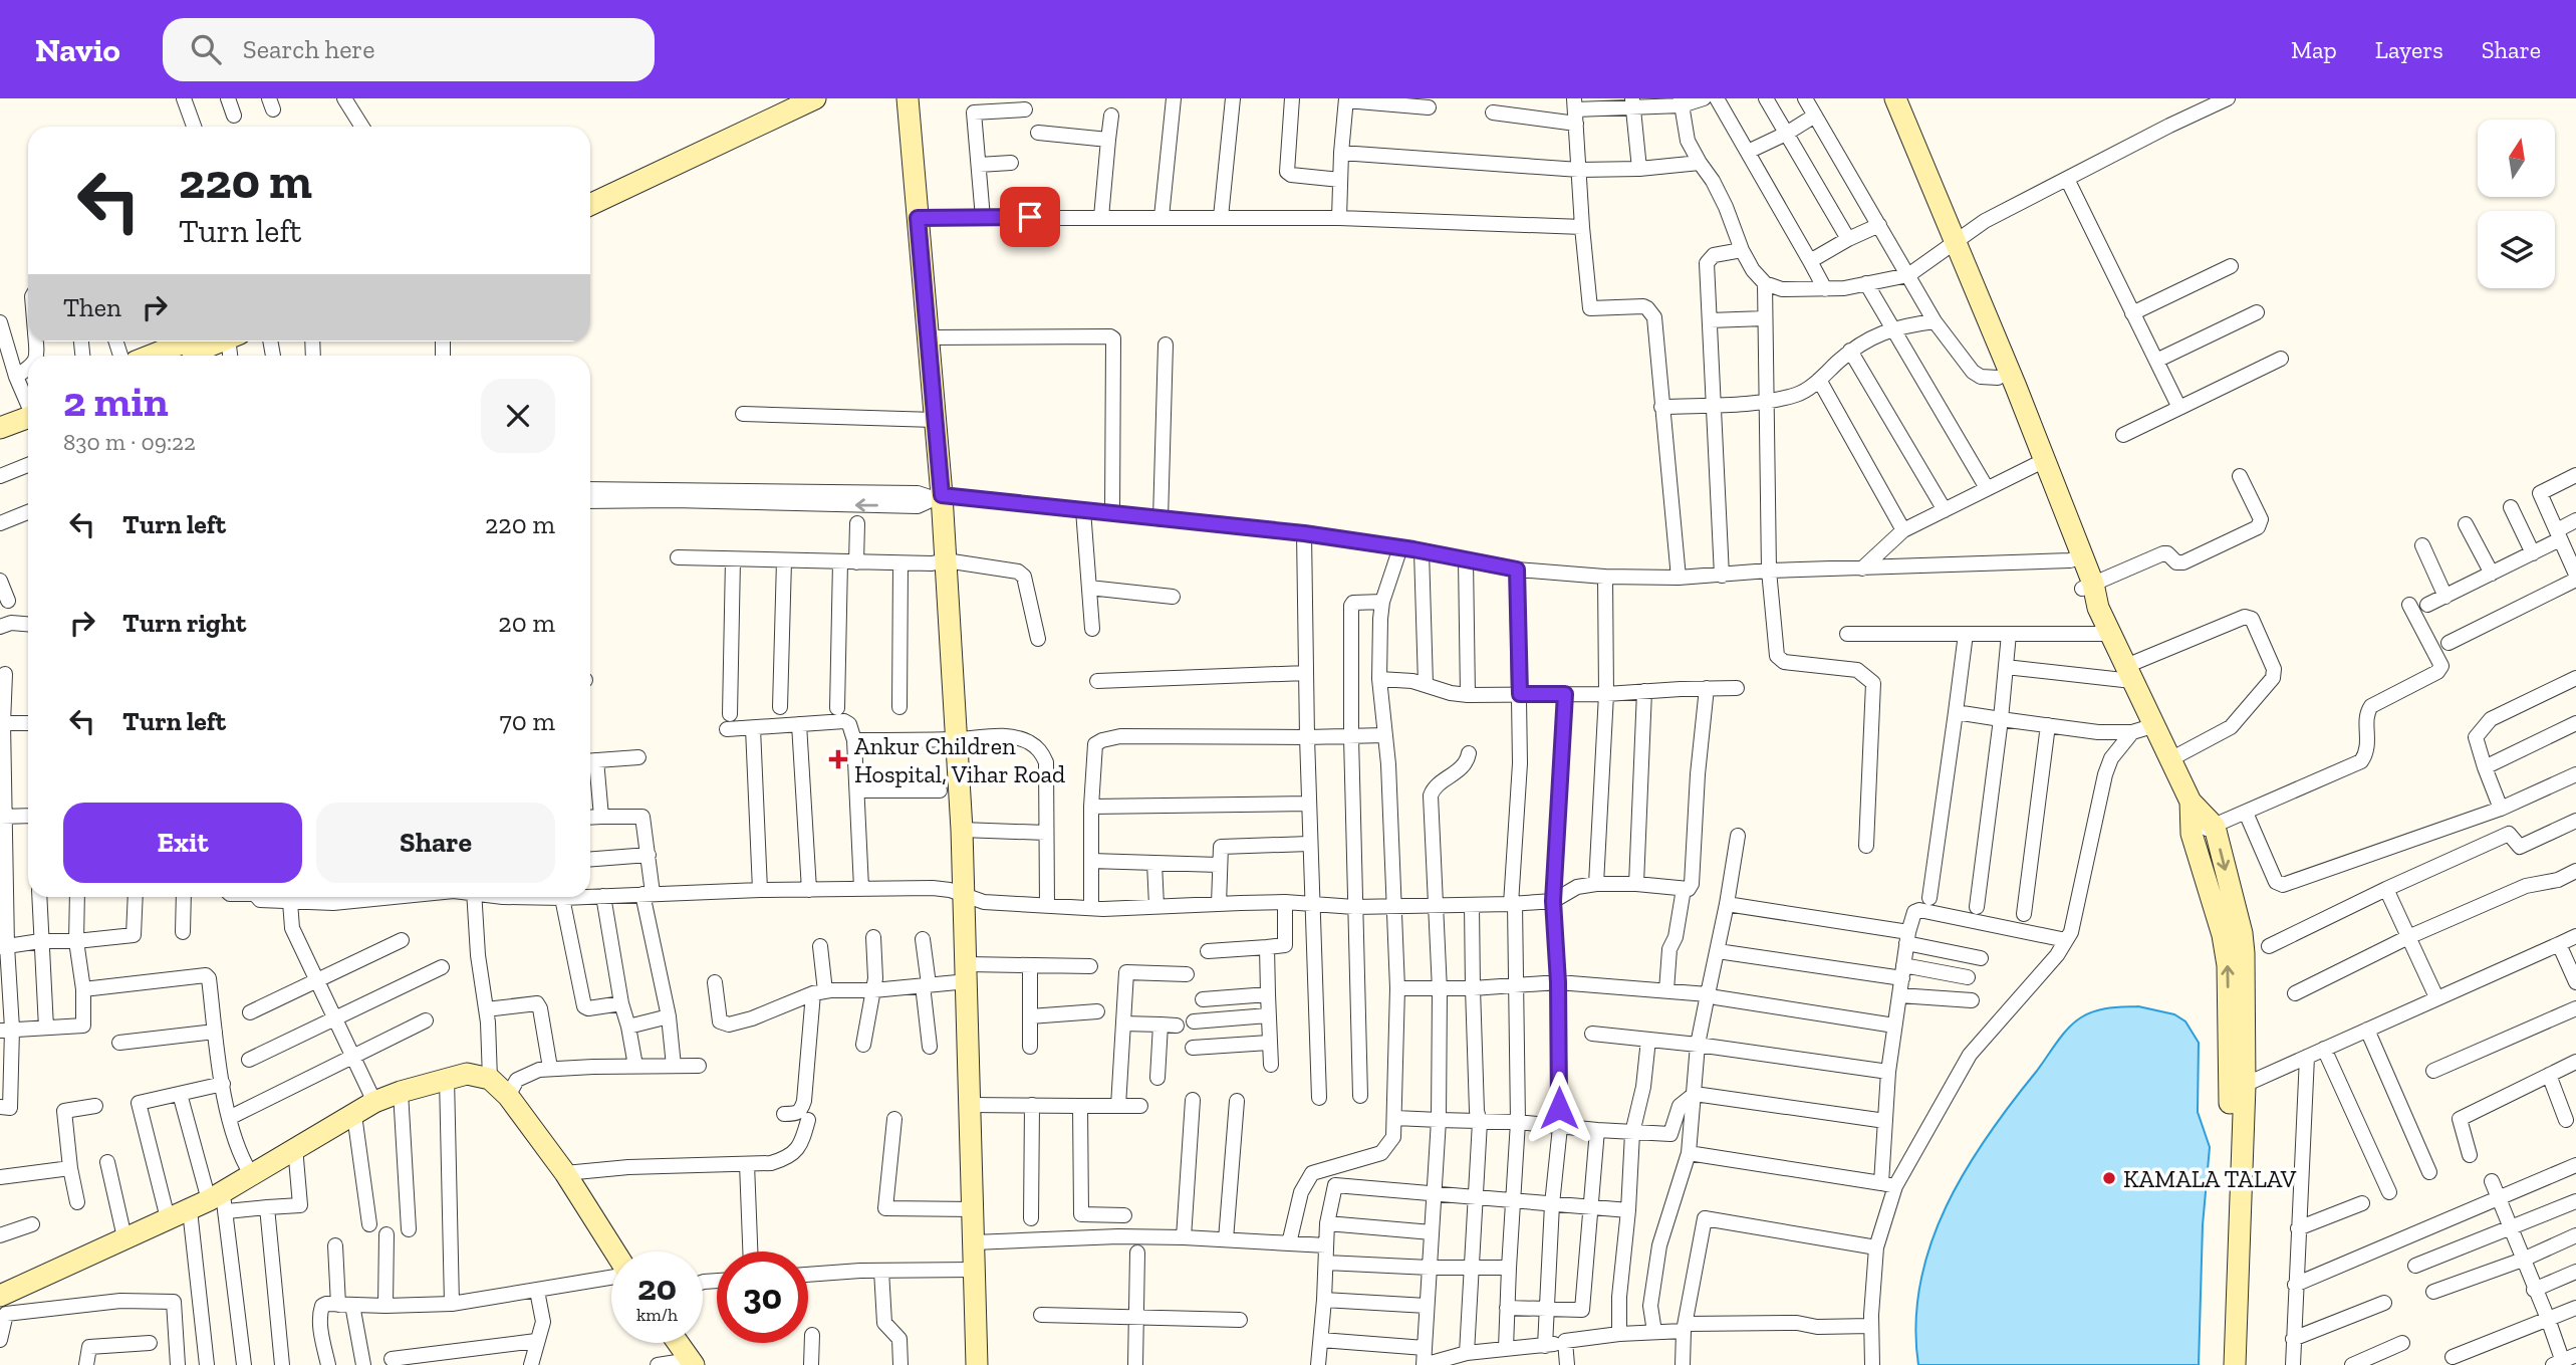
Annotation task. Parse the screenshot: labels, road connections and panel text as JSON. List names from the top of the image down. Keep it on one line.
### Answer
{"places":{"health":["Ankur Children Hospital, Vihar Road"],"other":["KAMALA TALAV"]},"north":"top","page":{"header":"Navio","search":"Search here","nav":["Map","Layers","Share"],"turn":["220 m","Turn left"],"then":"Then","heading":["2 min","830 m · 09:22"],"list":[{"name":"Turn left","value":"220 m"},{"name":"Turn right","value":"20 m"},{"name":"Turn left","value":"70 m"}],"buttons":["Exit","Share"],"speed":"20 km/h","limit":"30"}}
